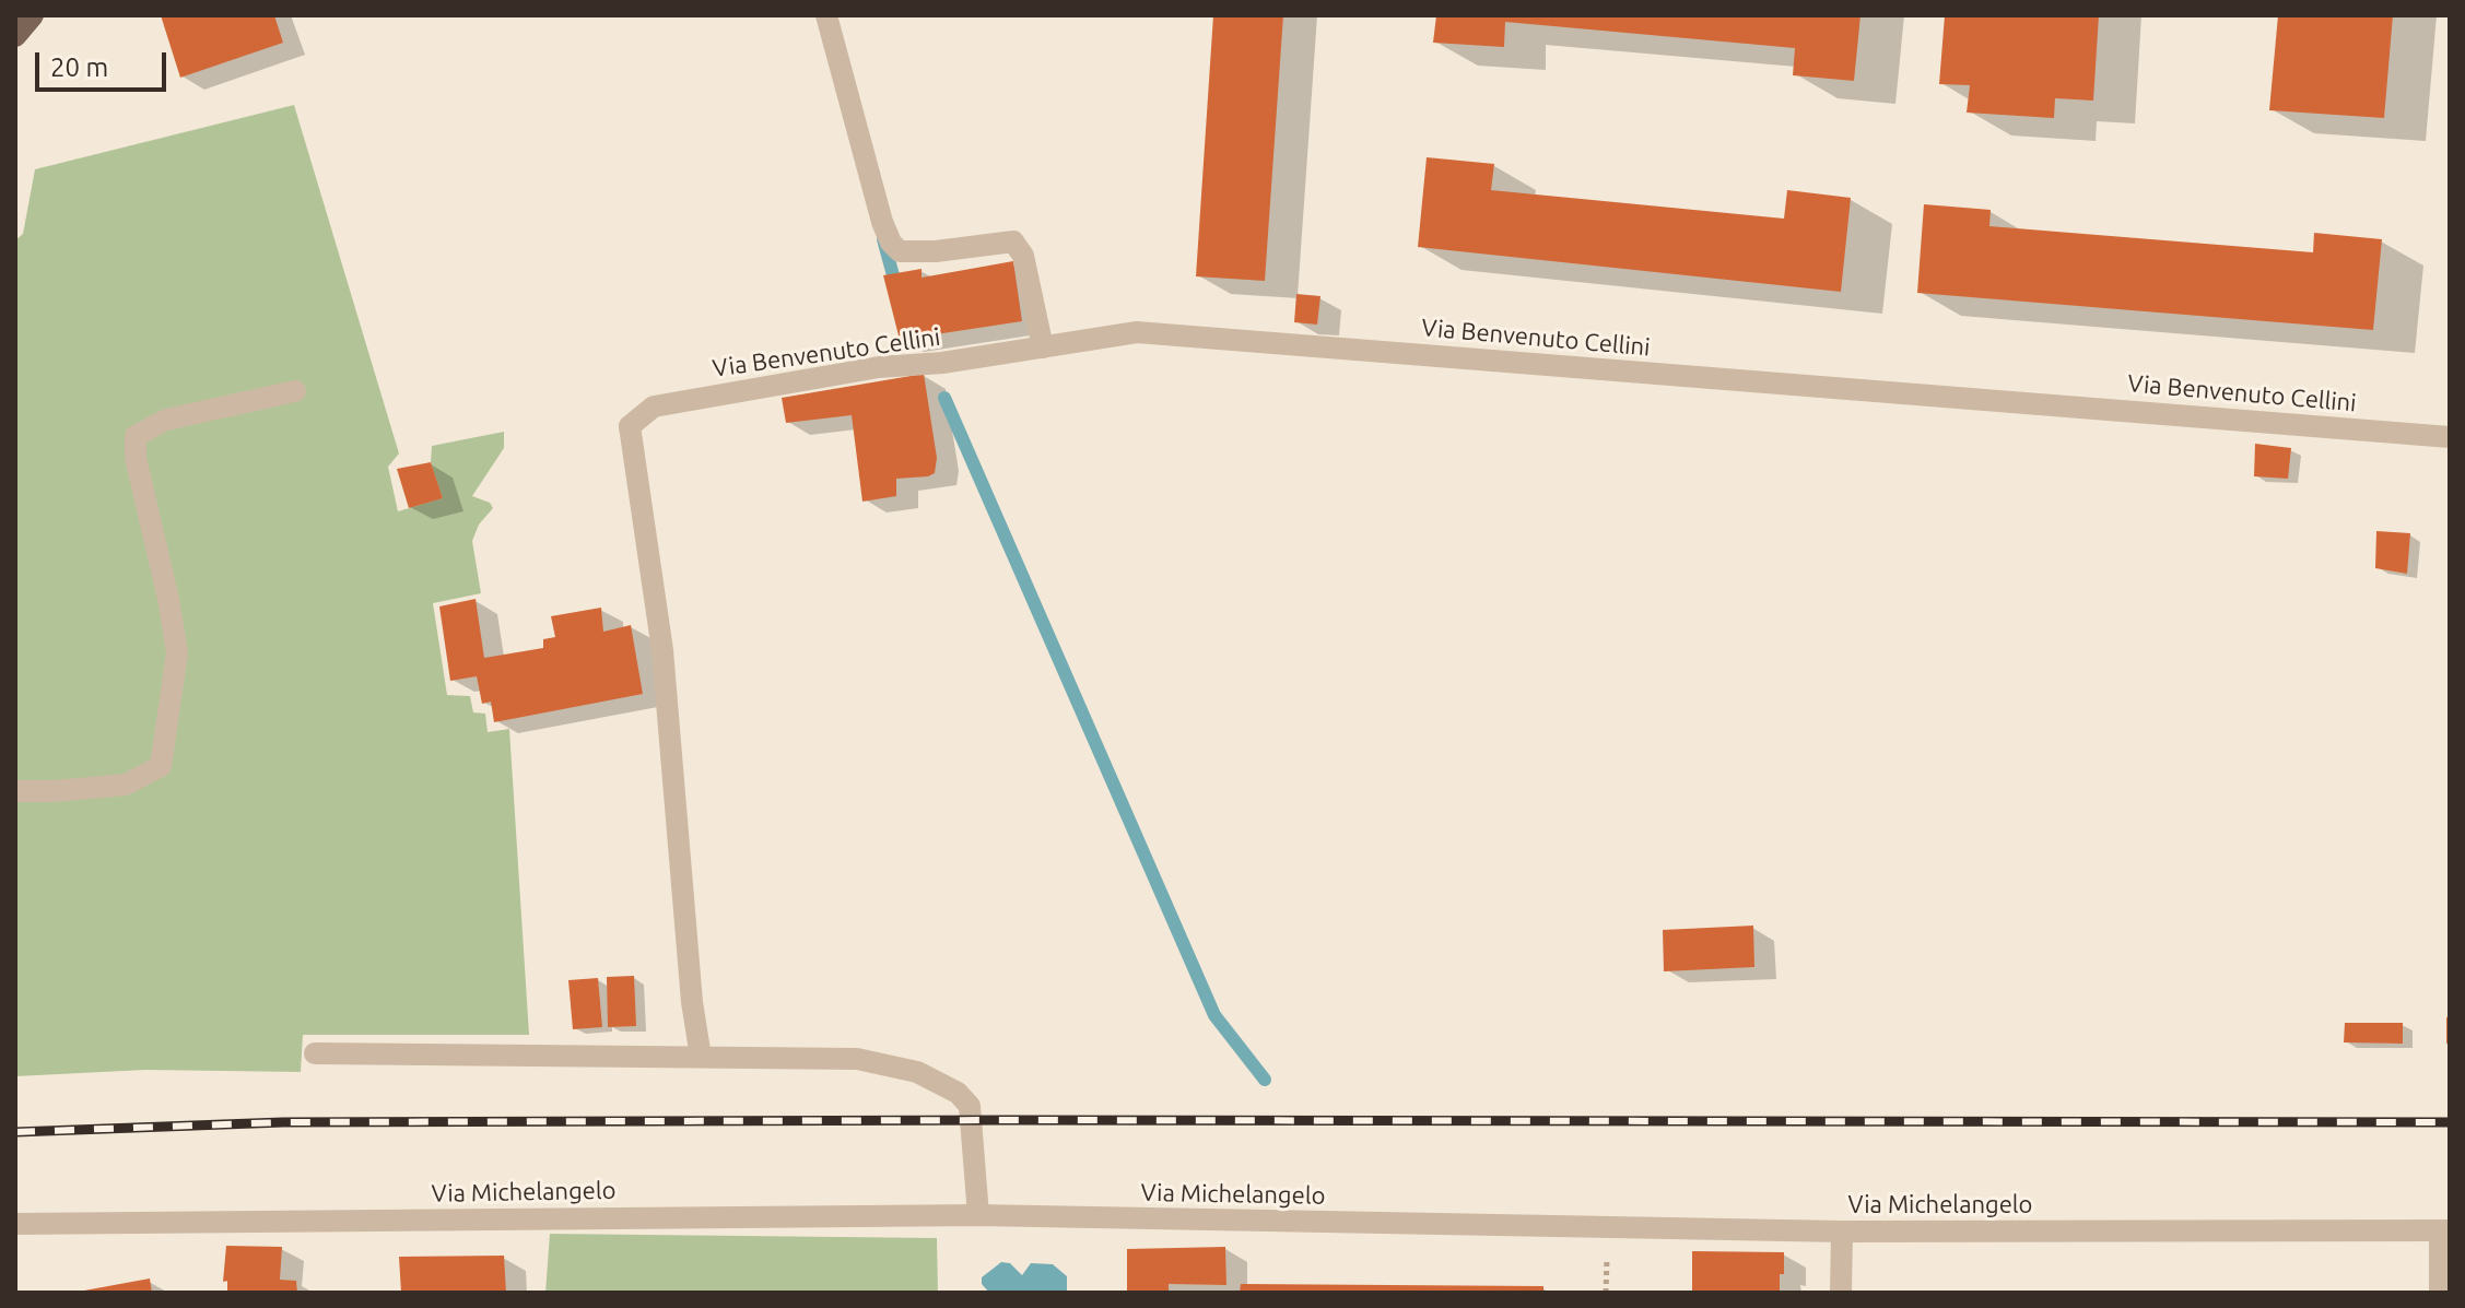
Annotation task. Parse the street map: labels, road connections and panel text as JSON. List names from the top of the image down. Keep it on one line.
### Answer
{"streets":{"street":["Via Benvenuto Cellini","Via Michelangelo"]},"scale_bar":"20 m"}
